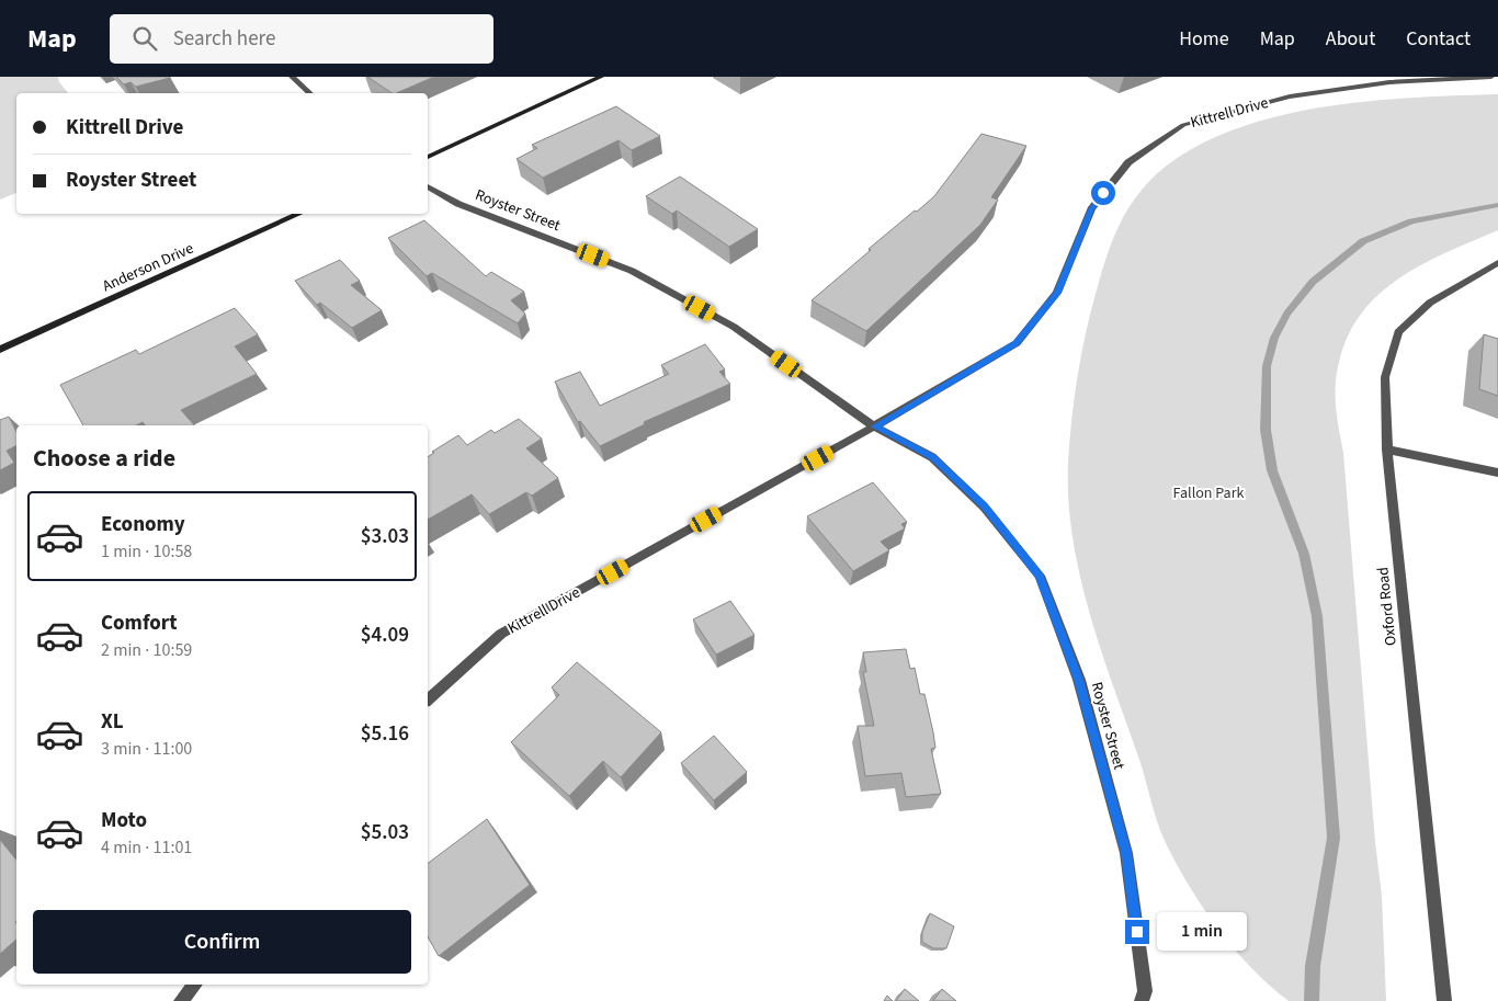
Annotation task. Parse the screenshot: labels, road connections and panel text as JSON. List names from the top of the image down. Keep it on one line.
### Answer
{"streets":{"street":["Kittrell Drive","Royster Street","Anderson Drive","Oxford Road"]},"crossings":[["Kittrell Drive","Royster Street"]],"parks":["Fallon Park"],"page":{"header":"Map","search":"Search here","nav":["Home","Map","About","Contact"],"banner":["Kittrell Drive","Royster Street"],"heading":"Choose a ride","list":[{"name":"Economy","note":"1 min · 10:58","value":"$3.03"},{"name":"Comfort","note":"2 min · 10:59","value":"$4.09"},{"name":"XL","note":"3 min · 11:00","value":"$5.16"},{"name":"Moto","note":"4 min · 11:01","value":"$5.03"}],"buttons":"Confirm","bubble":"1 min"}}
